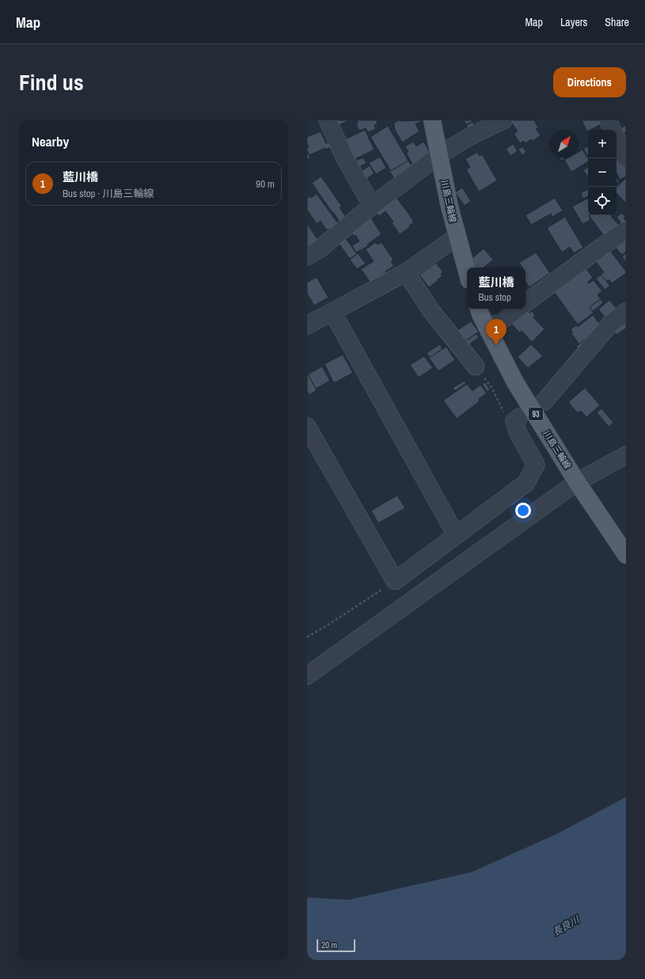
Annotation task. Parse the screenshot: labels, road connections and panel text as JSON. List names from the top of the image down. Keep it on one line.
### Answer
{"streets":{"main road":["川島三輪線","93"]},"water":["長良川"],"scale_bar":"20 m","north":"top right","page":{"header":"Map","nav":["Map","Layers","Share"],"title":"Find us","buttons":"Directions","heading":"Nearby","map_buttons":["+","−"],"list":[{"mark":"1","name":"藍川橋","note":"Bus stop · 川島三輪線","value":"90 m"}],"popup":["藍川橋","Bus stop"],"pins":"1","scale":"20 m"}}
